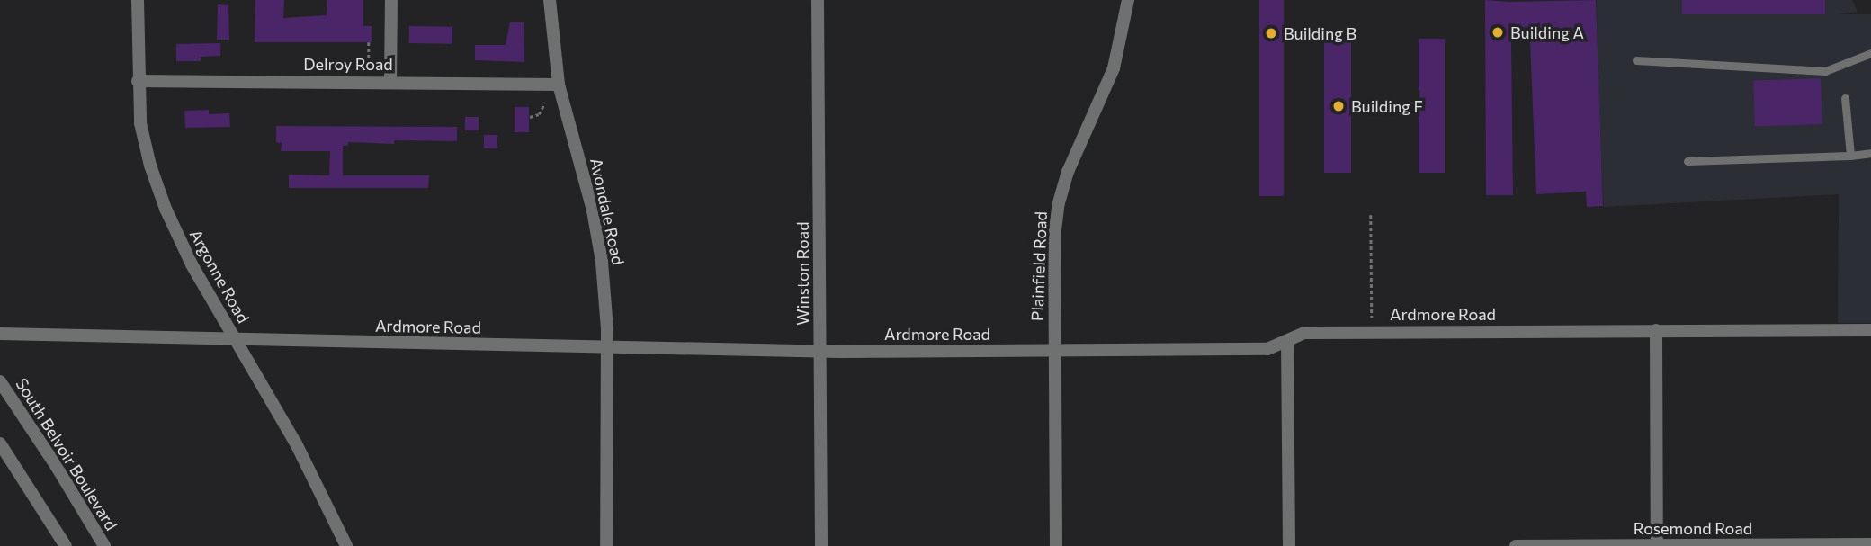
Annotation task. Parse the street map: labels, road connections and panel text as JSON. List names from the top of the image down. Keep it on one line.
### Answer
{"streets":{"street":["Delroy Road","Avondale Road","Plainfield Road","Winston Road","Argonne Road","Ardmore Road","South Belvoir Boulevard","Rosemond Road"]},"crossings":[["Delroy Road","Avondale Road"],["Delroy Road","Argonne Road"],["Avondale Road","Ardmore Road"],["Plainfield Road","Ardmore Road"],["Winston Road","Ardmore Road"],["Argonne Road","Ardmore Road"]],"places":["Building A","Building B","Building F"]}
